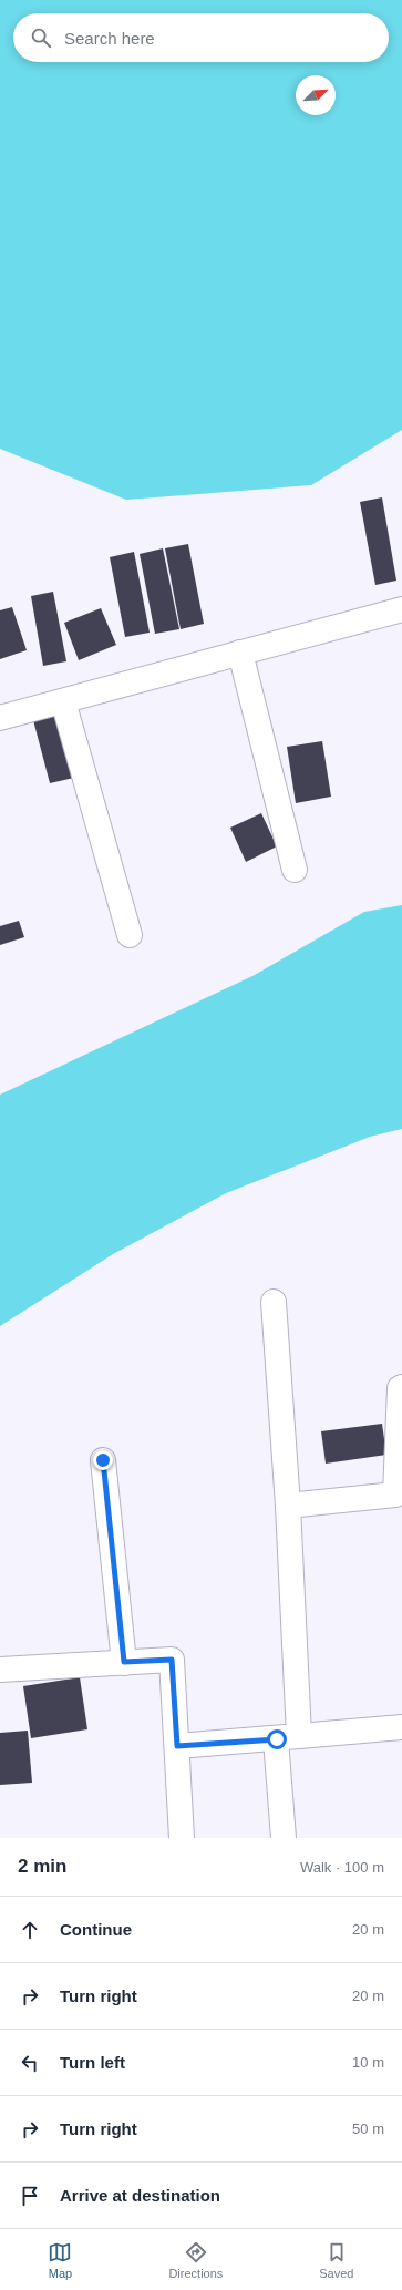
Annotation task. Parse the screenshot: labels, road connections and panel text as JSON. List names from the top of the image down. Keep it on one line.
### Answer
{"north":"top right","page":{"search":"Search here","heading":["2 min","Walk · 100 m"],"list":[["Continue","20 m"],["Turn right","20 m"],["Turn left","10 m"],["Turn right","50 m"],"Arrive at destination"],"nav":["Map","Directions","Saved"]}}
